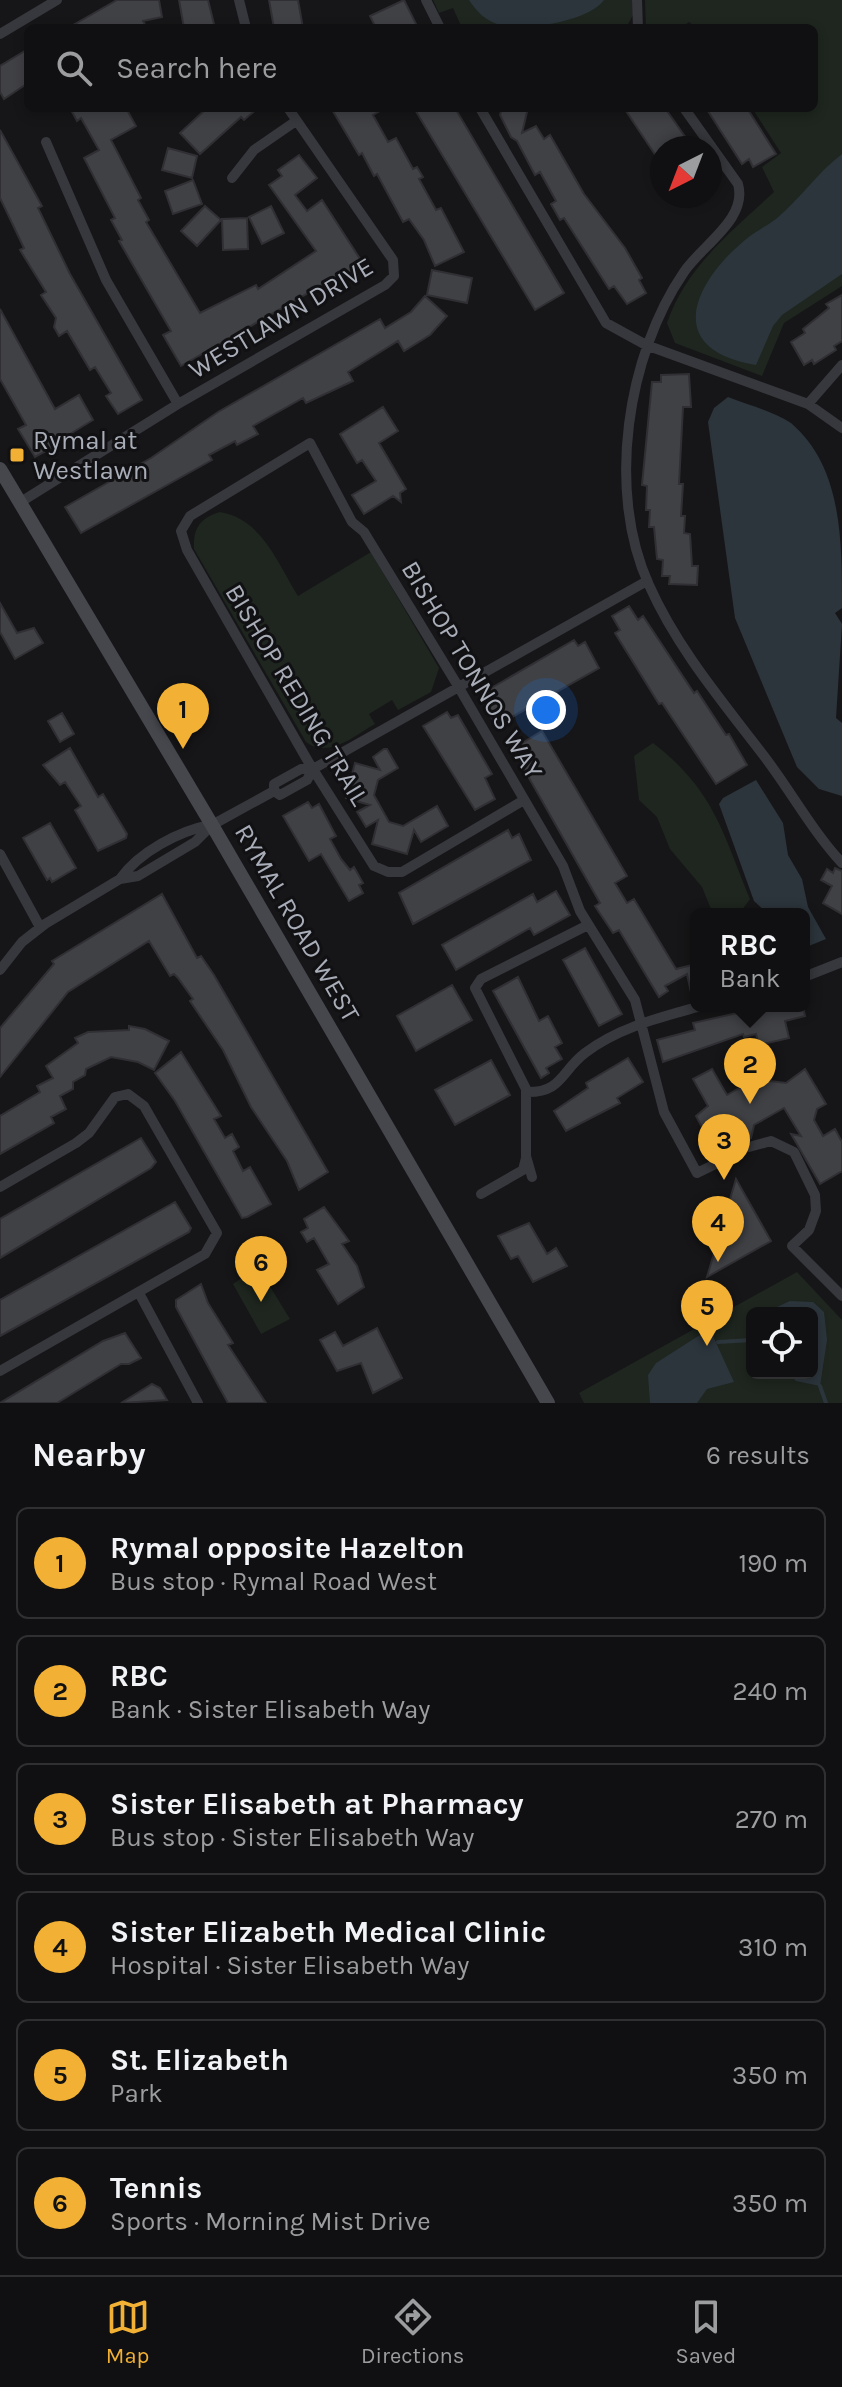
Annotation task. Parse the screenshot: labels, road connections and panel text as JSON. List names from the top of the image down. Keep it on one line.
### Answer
{"streets":{"main road":["RYMAL ROAD WEST"],"street":["WESTLAWN DRIVE","BISHOP TONNOS WAY","BISHOP REDING TRAIL"]},"crossings":[["WESTLAWN DRIVE","RYMAL ROAD WEST"],["BISHOP TONNOS WAY","BISHOP REDING TRAIL"]],"places":{"transit":["Rymal at Westlawn"]},"north":"bottom left","page":{"search":"Search here","pins":["1","2","3","4","6","5"],"popup":["RBC","Bank"],"heading":["Nearby","6 results"],"list":[{"mark":"1","name":"Rymal opposite Hazelton","note":"Bus stop · Rymal Road West","value":"190 m"},{"mark":"2","name":"RBC","note":"Bank · Sister Elisabeth Way","value":"240 m"},{"mark":"3","name":"Sister Elisabeth at Pharmacy","note":"Bus stop · Sister Elisabeth Way","value":"270 m"},{"mark":"4","name":"Sister Elizabeth Medical Clinic","note":"Hospital · Sister Elisabeth Way","value":"310 m"},{"mark":"5","name":"St. Elizabeth","note":"Park","value":"350 m"},{"mark":"6","name":"Tennis","note":"Sports · Morning Mist Drive","value":"350 m"}],"nav":["Map","Directions","Saved"]}}
